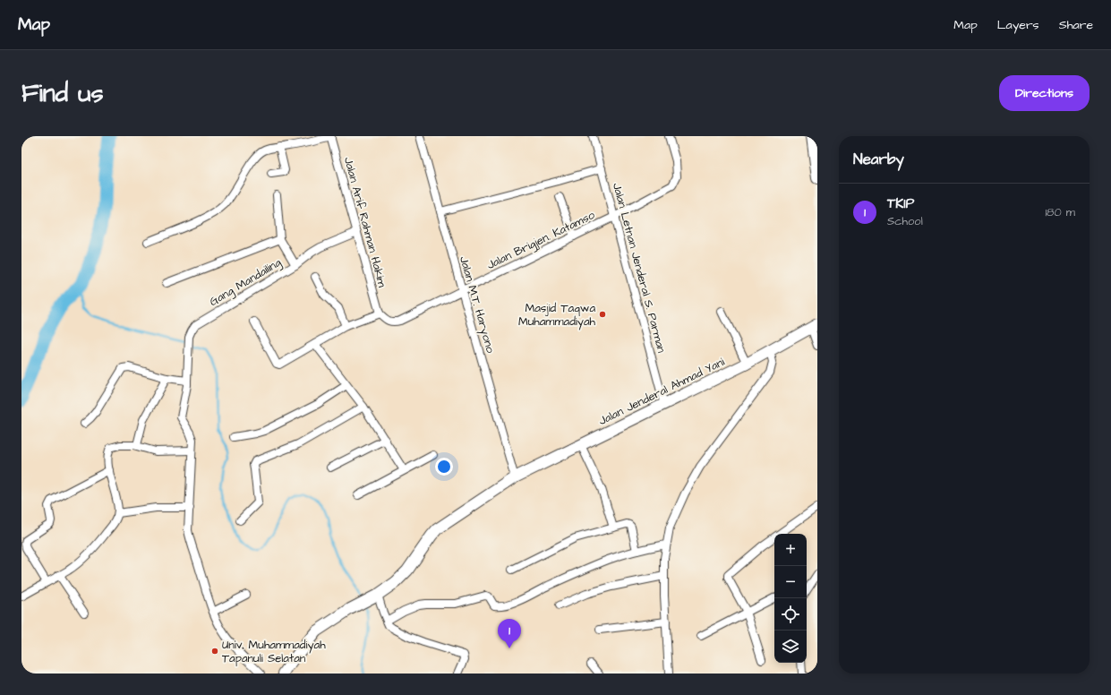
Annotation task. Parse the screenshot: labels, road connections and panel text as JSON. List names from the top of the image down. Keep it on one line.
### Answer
{"streets":{"street":["Jalan Arif Rahman Hakim","Jalan Brigjen. Katamso","Jalan Letnan Jenderal S. Parman","Gang Mandailing","Jalan M.T. Haryono","Jalan Jenderal Ahmad Yani"]},"crossings":[["Jalan Arif Rahman Hakim","Jalan Brigjen. Katamso"],["Jalan Arif Rahman Hakim","Gang Mandailing"],["Jalan Brigjen. Katamso","Jalan Letnan Jenderal S. Parman"],["Jalan Brigjen. Katamso","Jalan M.T. Haryono"],["Jalan Letnan Jenderal S. Parman","Jalan Jenderal Ahmad Yani"],["Jalan M.T. Haryono","Jalan Jenderal Ahmad Yani"]],"places":["Masjid Taqwa Muhammadiyah","Univ. Muhammadiyah Tapanuli Selatan"],"page":{"header":"Map","nav":["Map","Layers","Share"],"buttons":"Directions","title":"Find us","heading":"Nearby","list":[{"mark":"1","name":"TKIP","note":"School","value":"180 m"}],"map_buttons":["+","−"],"pins":"1"}}
